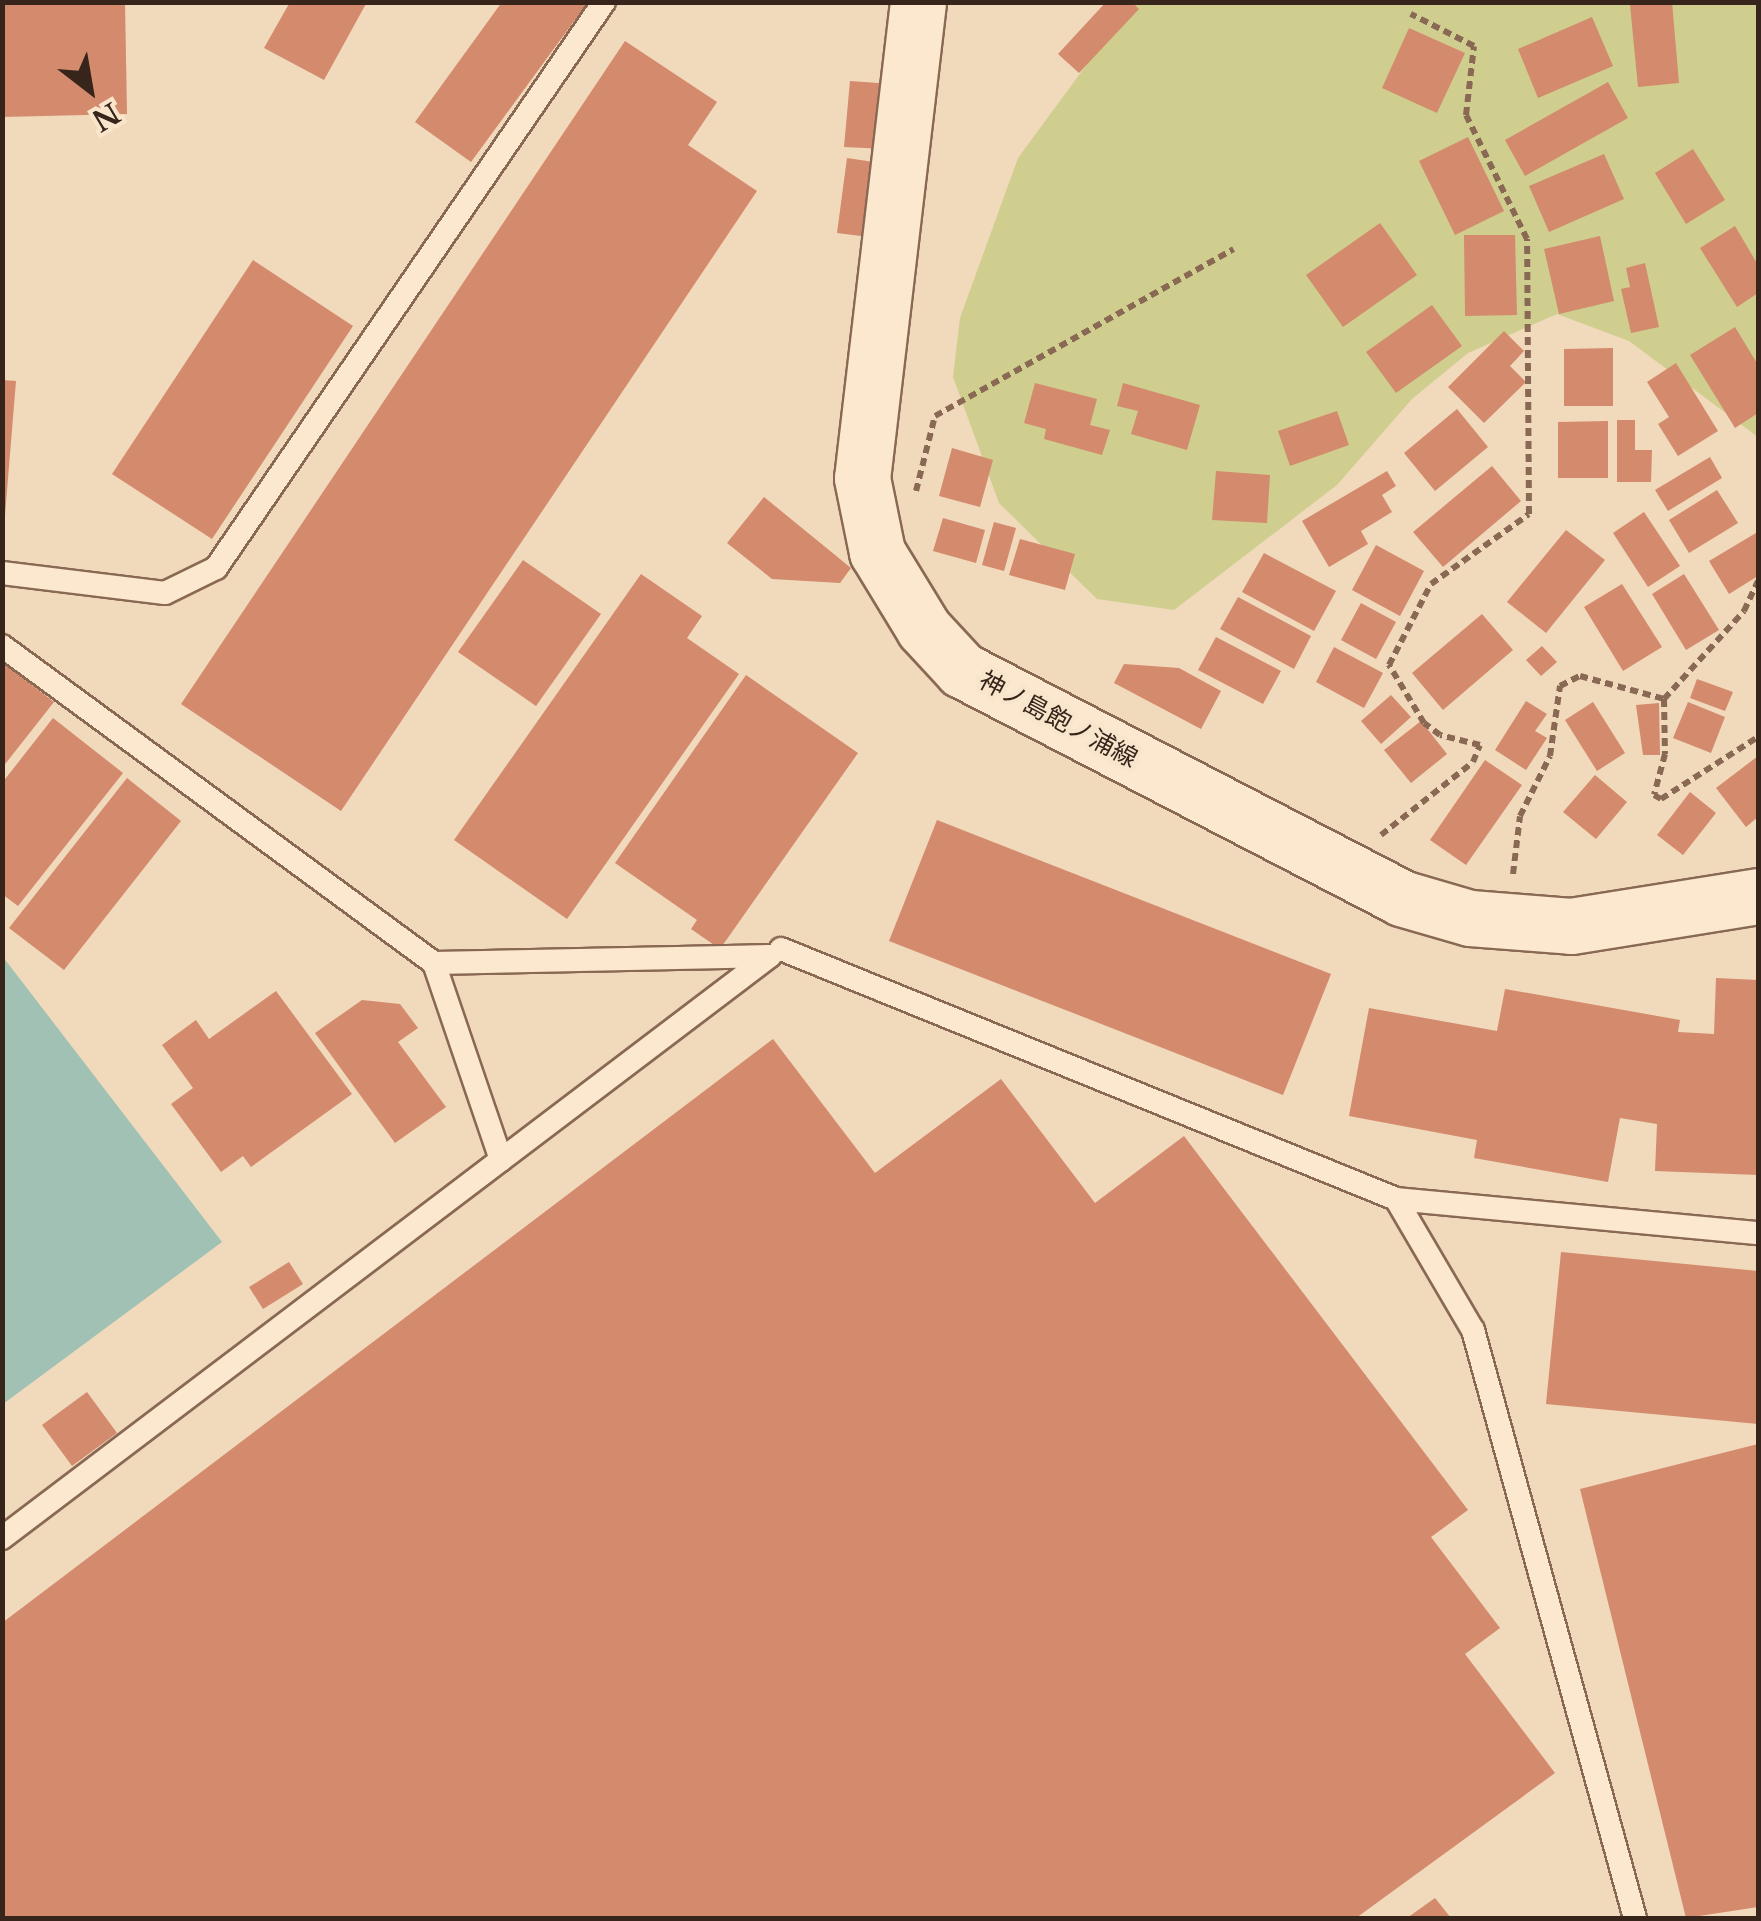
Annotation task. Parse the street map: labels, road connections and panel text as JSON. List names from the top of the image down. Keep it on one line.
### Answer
{"streets":{"main road":["神ノ島飽ノ浦線"]},"north":"bottom right"}
